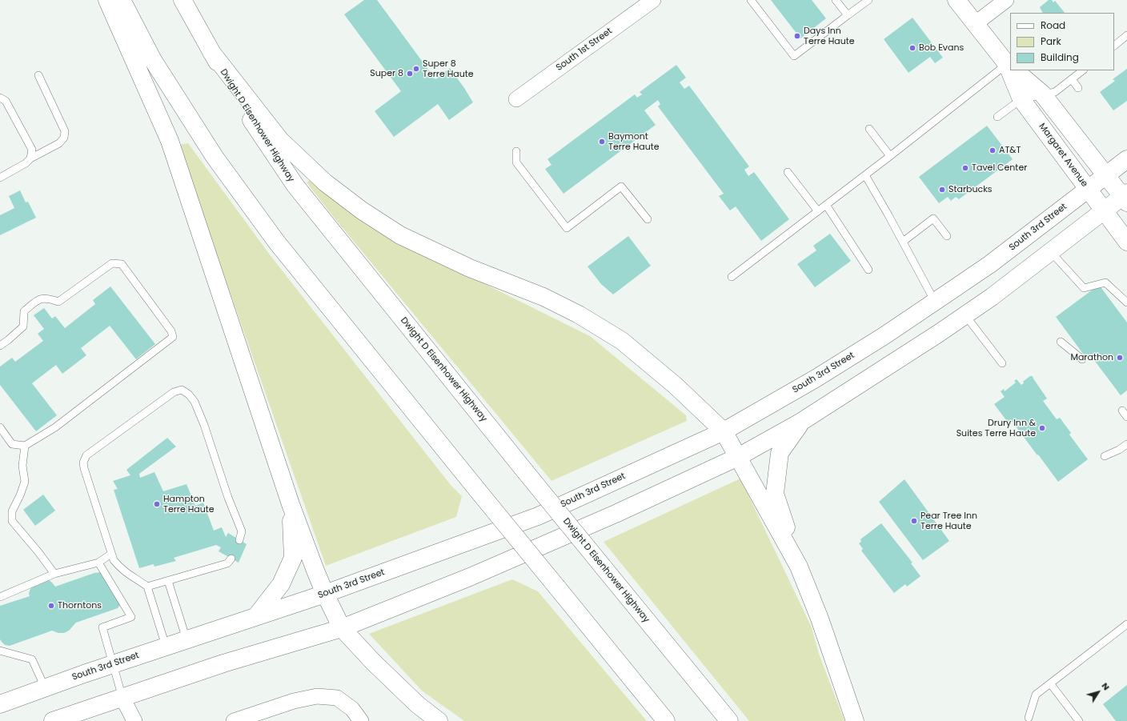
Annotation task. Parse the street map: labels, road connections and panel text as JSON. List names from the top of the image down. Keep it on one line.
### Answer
{"streets":{"main road":["Dwight D Eisenhower Highway","Margaret Avenue","South 3rd Street"],"street":["South 1st Street"]},"crossings":[["Margaret Avenue","South 3rd Street"]],"places":["Days Inn Terre Haute","Bob Evans","Super 8 Terre Haute","Super 8","Baymont Terre Haute","AT&T","Tavel Center","Starbucks","Marathon","Drury Inn & Suites Terre Haute","Hampton Terre Haute","Pear Tree Inn Terre Haute","Thorntons"],"legend":["Road","Park","Building"],"north":"top right"}
